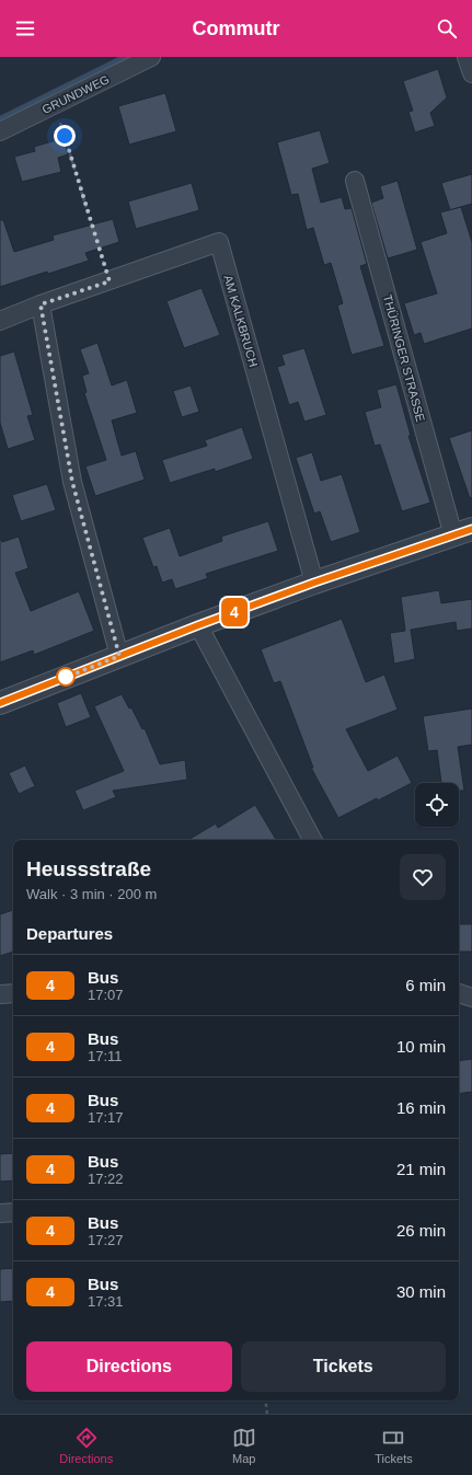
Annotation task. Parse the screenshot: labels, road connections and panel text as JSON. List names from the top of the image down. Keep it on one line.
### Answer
{"streets":{"street":["GRUNDWEG","AM KALKBRUCH","THÜRINGER STRASSE"]},"lines":["bus line 4"],"page":{"header":"Commutr","on_map":"4","heading":[["Heussstraße","Walk · 3 min · 200 m"],"Departures"],"list":[{"mark":"4","name":"Bus","note":"17:07","value":"6 min"},{"mark":"4","name":"Bus","note":"17:11","value":"10 min"},{"mark":"4","name":"Bus","note":"17:17","value":"16 min"},{"mark":"4","name":"Bus","note":"17:22","value":"21 min"},{"mark":"4","name":"Bus","note":"17:27","value":"26 min"},{"mark":"4","name":"Bus","note":"17:31","value":"30 min"}],"buttons":["Directions","Tickets"],"tabs":["Directions","Map","Tickets"]}}
